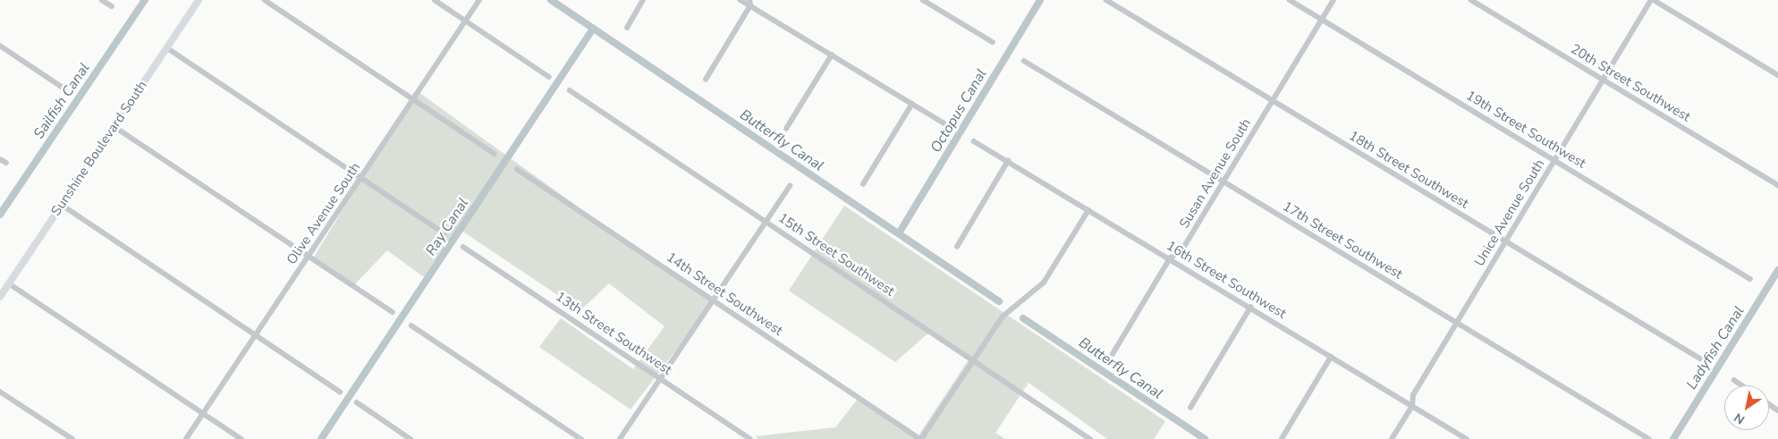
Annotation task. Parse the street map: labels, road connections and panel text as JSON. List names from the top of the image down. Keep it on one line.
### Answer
{"streets":{"street":["20th Street Southwest","19th Street Southwest","Sunshine Boulevard South","18th Street Southwest","Susan Avenue South","Unice Avenue South","Olive Avenue South","17th Street Southwest","15th Street Southwest","16th Street Southwest","14th Street Southwest","13th Street Southwest"]},"crossings":[["20th Street Southwest","Unice Avenue South"],["19th Street Southwest","Susan Avenue South"],["19th Street Southwest","Unice Avenue South"],["18th Street Southwest","Susan Avenue South"],["18th Street Southwest","Unice Avenue South"],["Susan Avenue South","17th Street Southwest"],["Susan Avenue South","16th Street Southwest"],["Unice Avenue South","17th Street Southwest"],["Unice Avenue South","16th Street Southwest"]],"water":["Sailfish Canal","Octopus Canal","Butterfly Canal","Ray Canal","Ladyfish Canal"],"north":"bottom left"}
